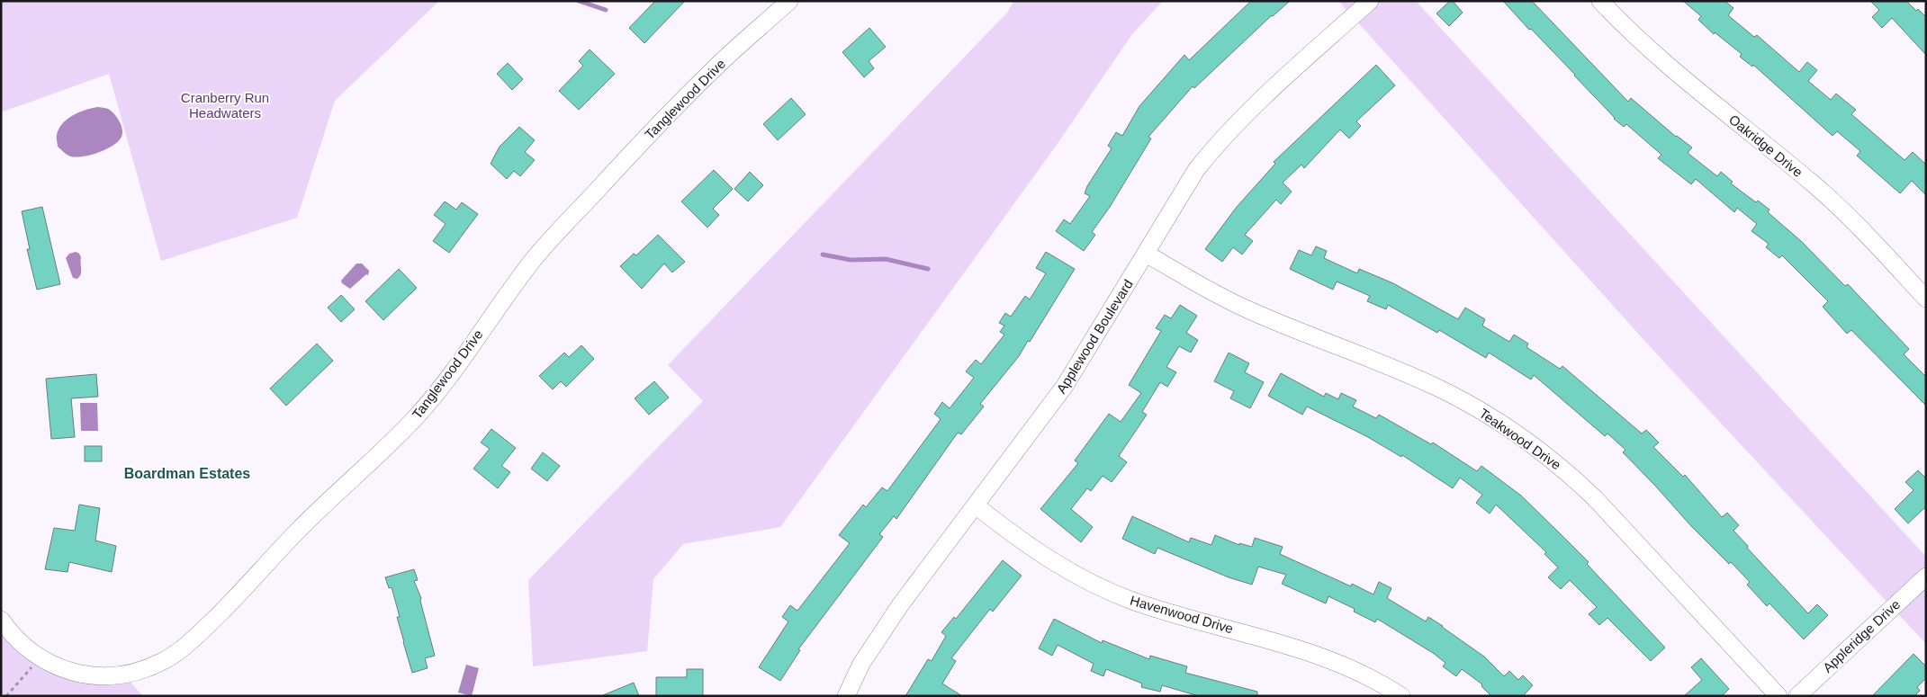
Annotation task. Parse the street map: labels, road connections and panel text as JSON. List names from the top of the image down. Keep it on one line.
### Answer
{"streets":{"street":["Tanglewood Drive","Oakridge Drive","Applewood Boulevard","Teakwood Drive","Havenwood Drive","Appleridge Drive"]},"crossings":[["Applewood Boulevard","Teakwood Drive"],["Applewood Boulevard","Havenwood Drive"]],"districts":["Boardman Estates"],"parks":["Cranberry Run Headwaters"]}
